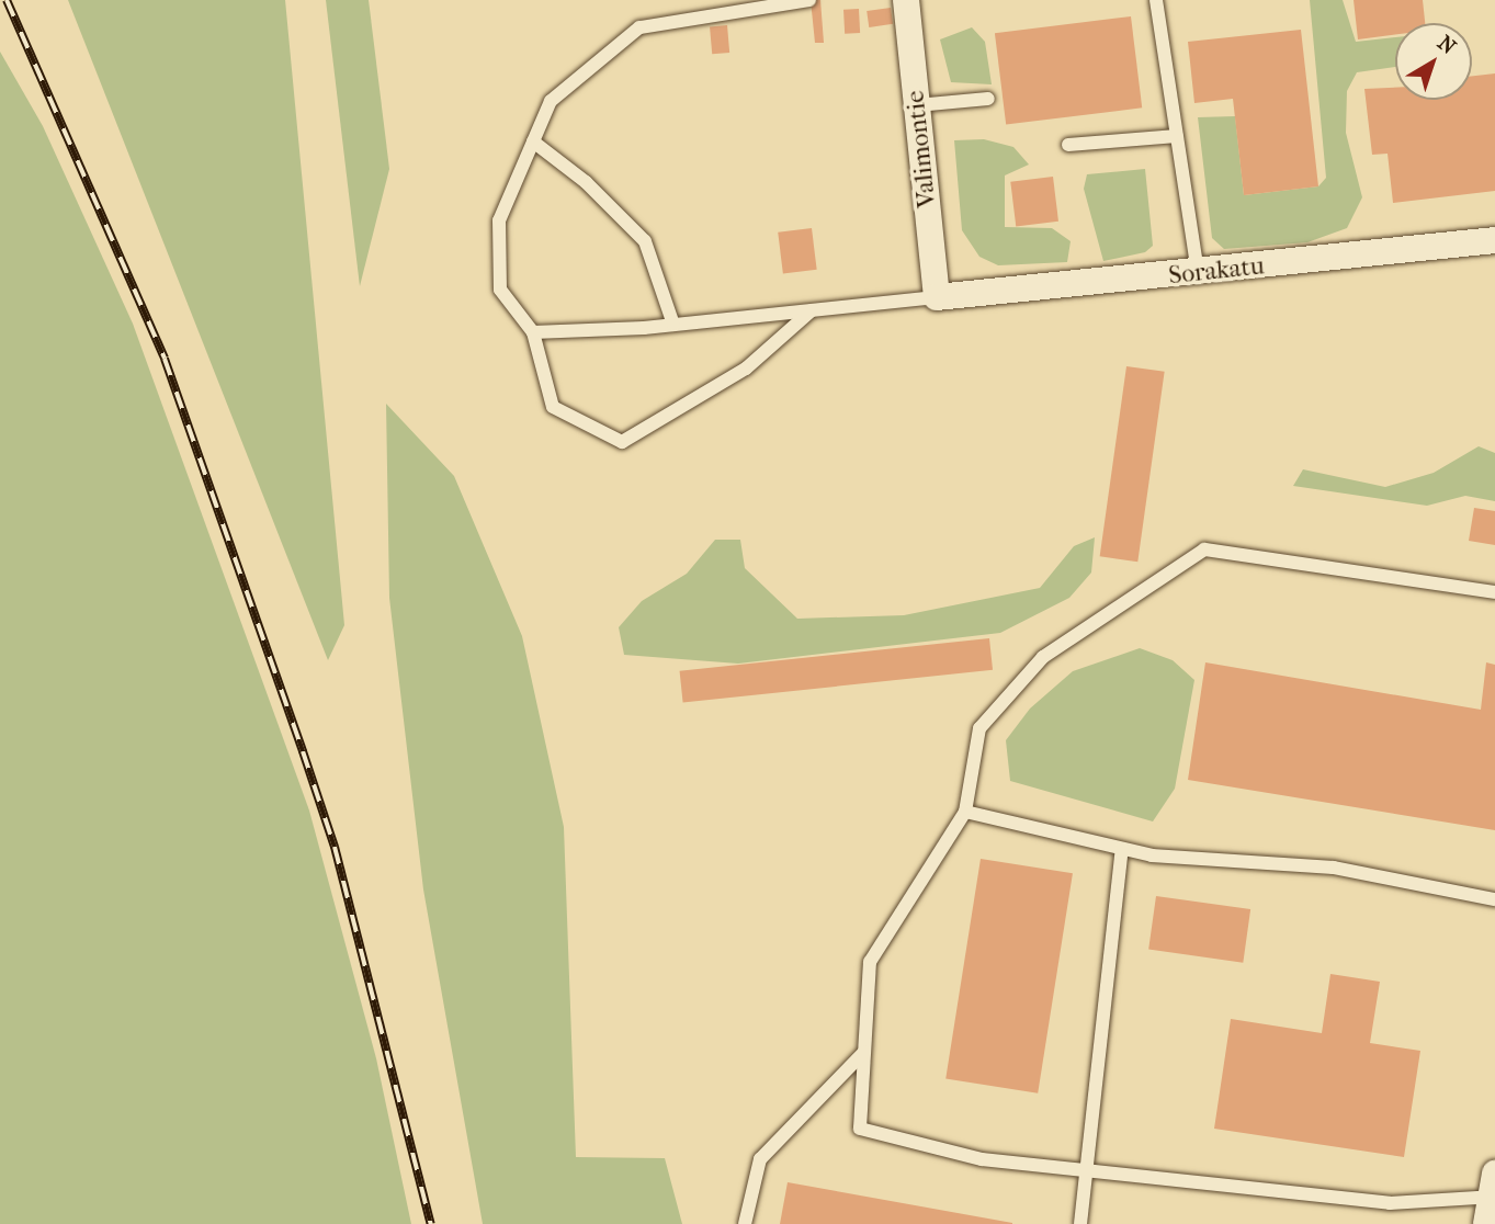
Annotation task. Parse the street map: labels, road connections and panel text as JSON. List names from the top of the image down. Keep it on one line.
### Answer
{"streets":{"street":["Valimontie","Sorakatu"]},"crossings":[["Valimontie","Sorakatu"]],"north":"top right"}
